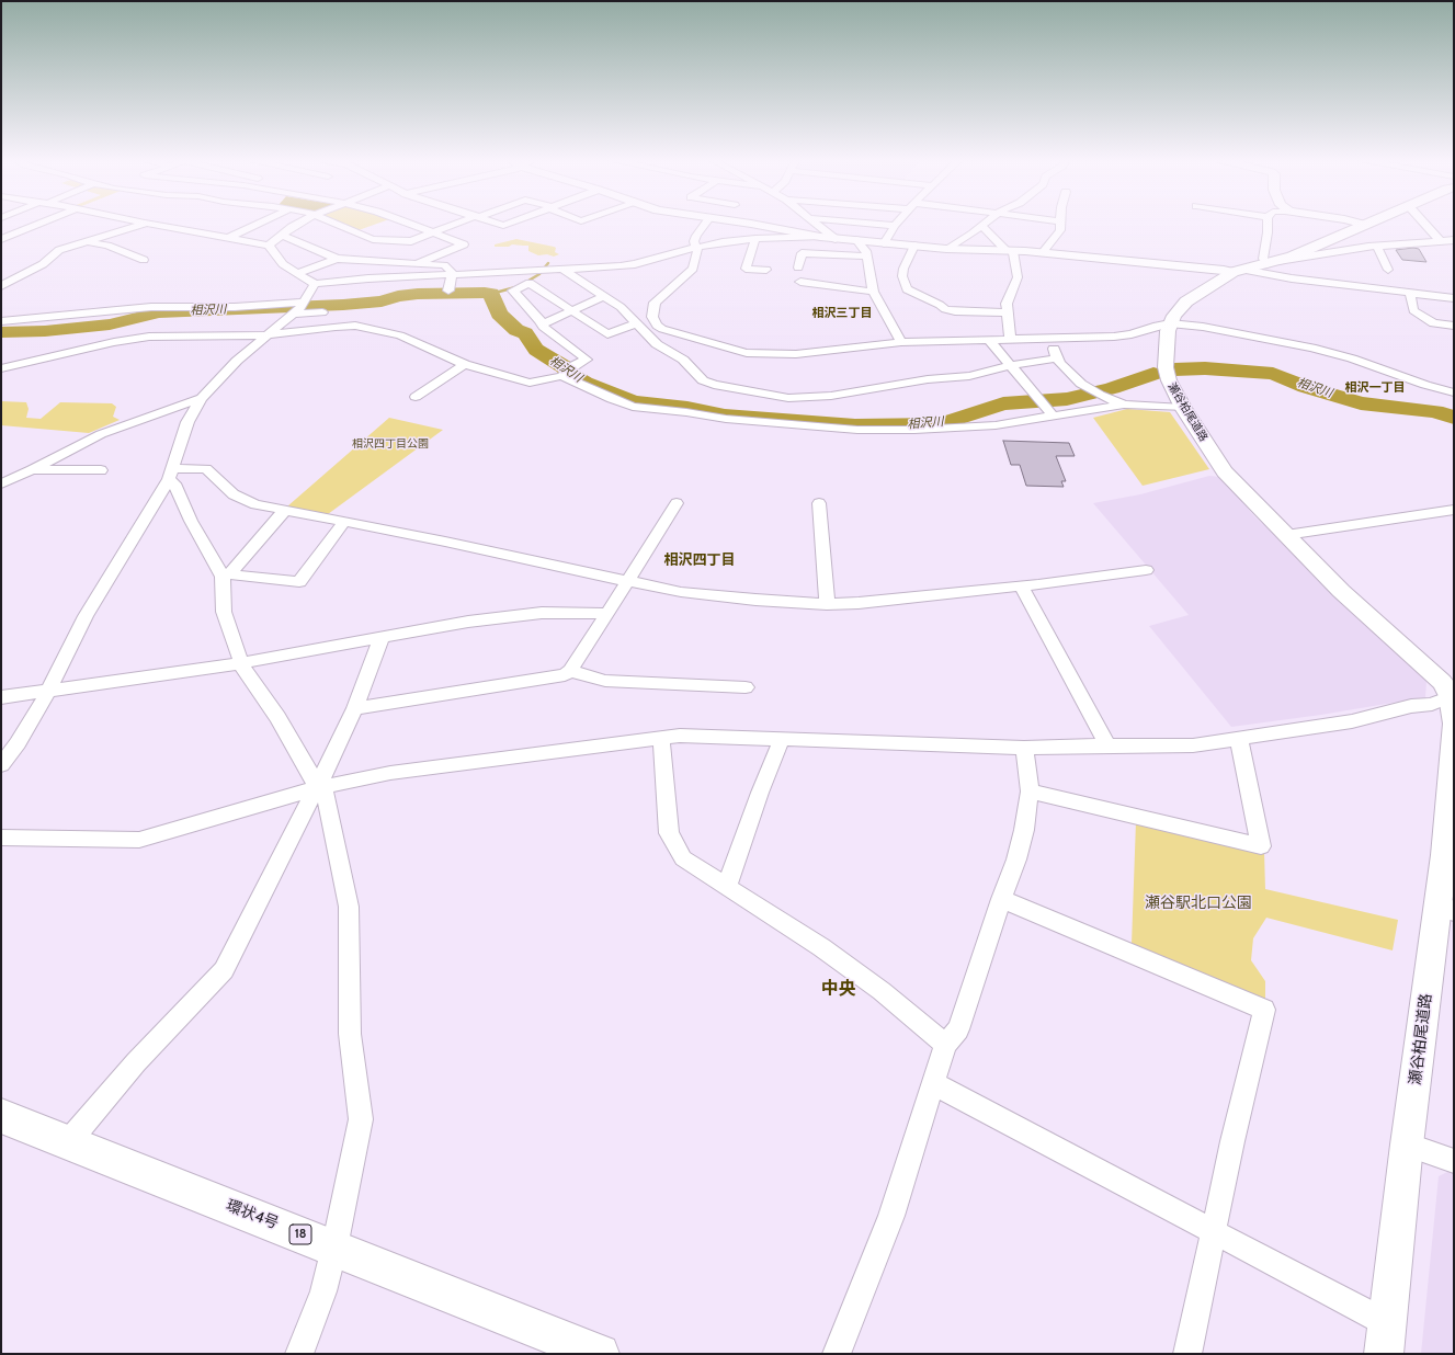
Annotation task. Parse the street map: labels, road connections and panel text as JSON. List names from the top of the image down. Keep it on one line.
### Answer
{"streets":{"main road":["瀬谷柏尾道路","環状4号","18"]},"districts":["相沢三丁目","相沢一丁目","相沢四丁目","中央"],"water":["相沢川"],"parks":["相沢四丁目公園","瀬谷駅北口公園"]}
